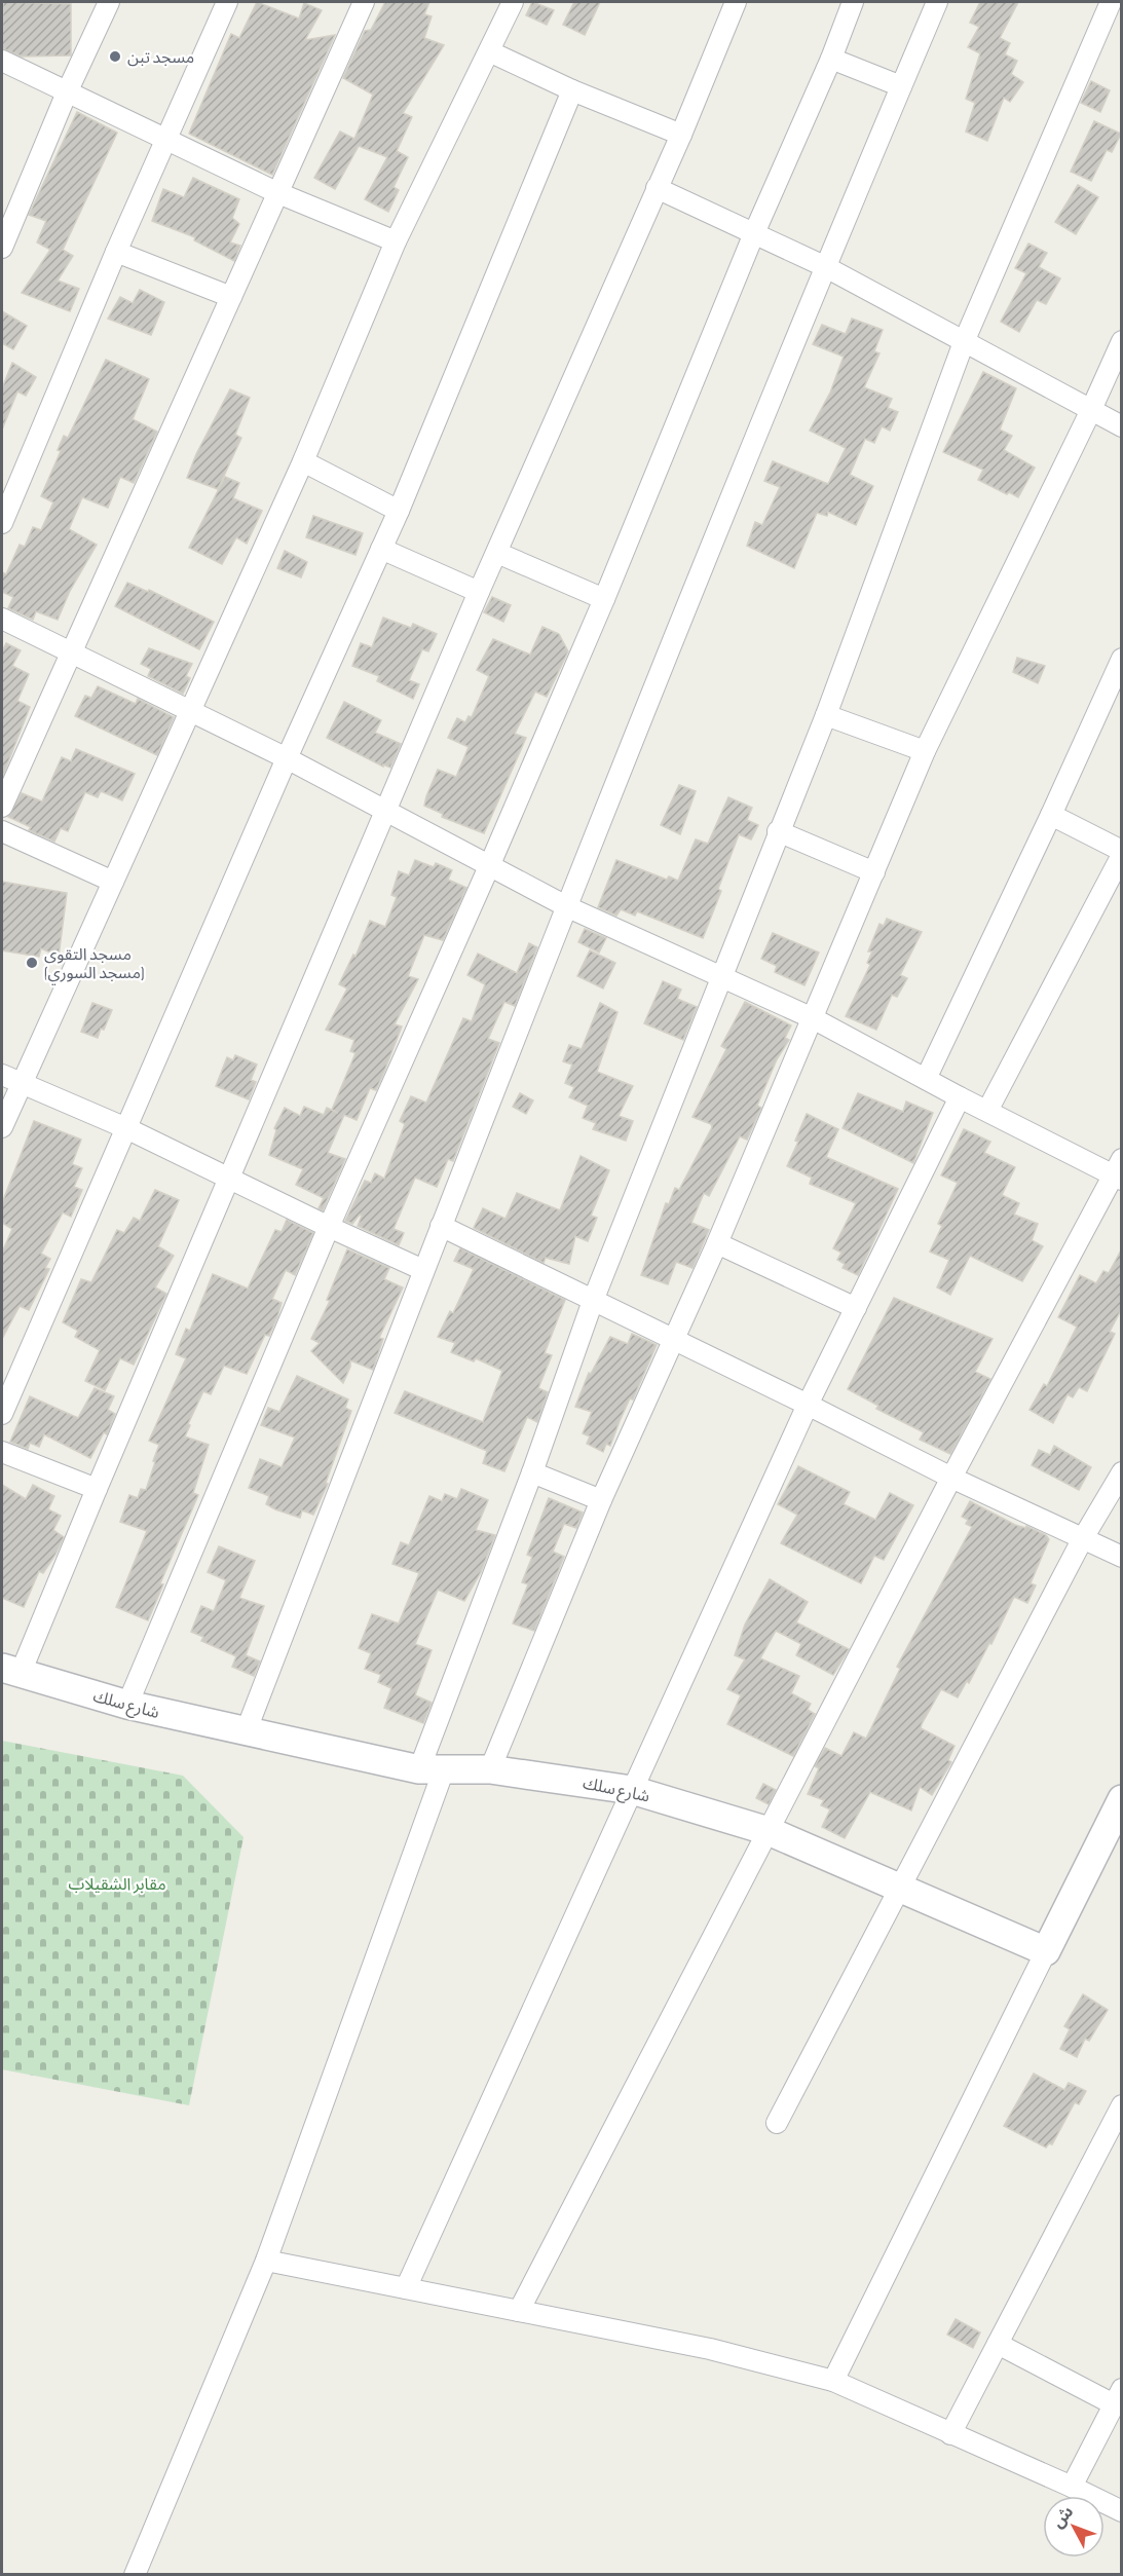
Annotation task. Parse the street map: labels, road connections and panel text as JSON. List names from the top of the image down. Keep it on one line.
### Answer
{"streets":{"street":["شارع سلك"]},"parks":["مقابر الشقيلاب"],"places":["مسجد تبن","مسجد التقوى (مسجد السوري)"],"north":"top left"}
